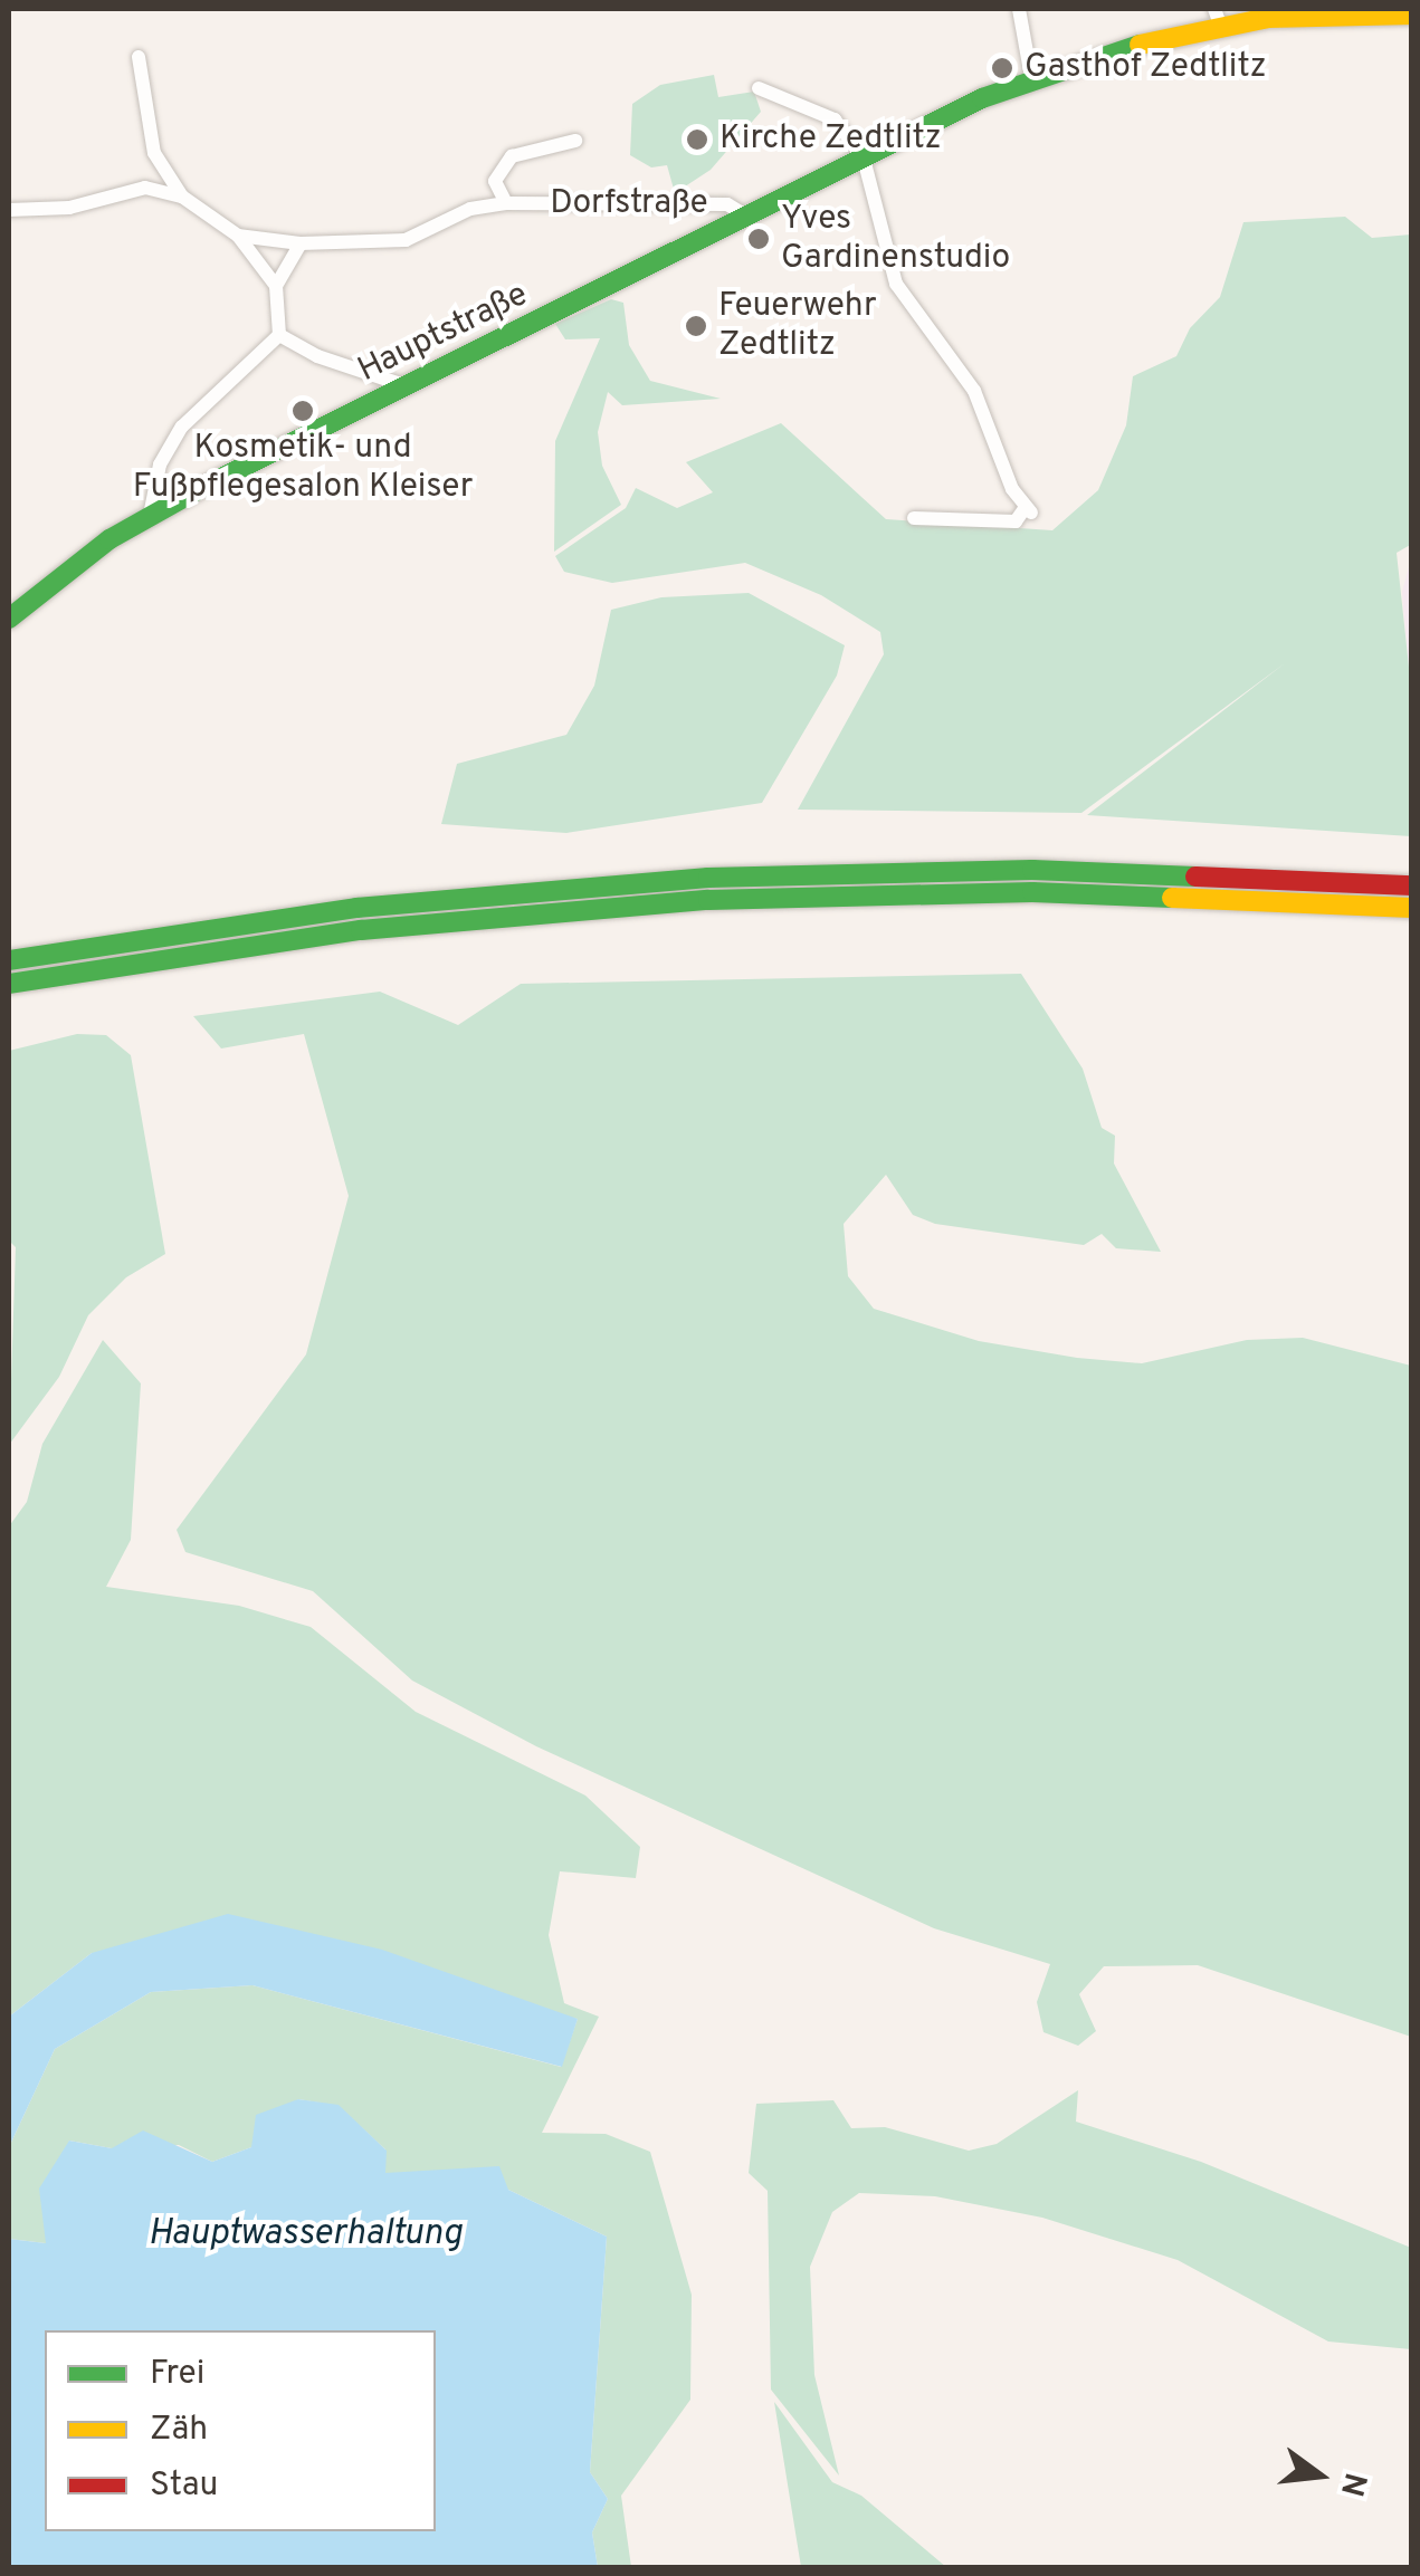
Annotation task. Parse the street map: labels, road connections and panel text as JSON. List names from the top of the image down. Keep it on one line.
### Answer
{"streets":{"main road":["Hauptstraße"],"street":["Dorfstraße"]},"crossings":[["Dorfstraße","Hauptstraße"]],"water":["Hauptwasserhaltung"],"places":["Gasthof Zedtlitz","Kirche Zedtlitz","Yves Gardinenstudio","Feuerwehr Zedtlitz","Kosmetik- und Fußpflegesalon Kleiser"],"legend":["Frei","Zäh","Stau"],"north":"right"}
